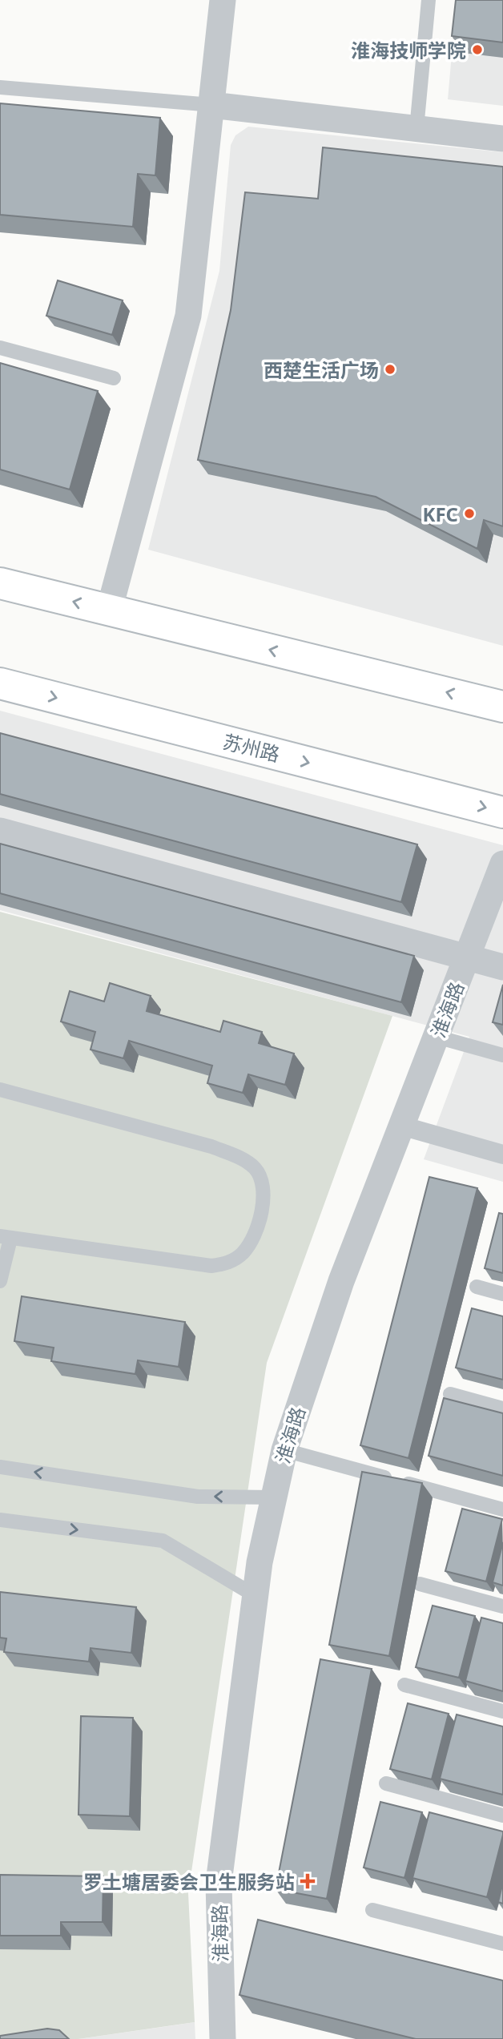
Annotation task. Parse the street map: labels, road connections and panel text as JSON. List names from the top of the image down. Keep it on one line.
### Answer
{"streets":{"main road":["苏州路"],"street":["淮海路"]},"places":{"other":["淮海技师学院","西楚生活广场","KFC"],"health":["罗土塘居委会卫生服务站"]}}
